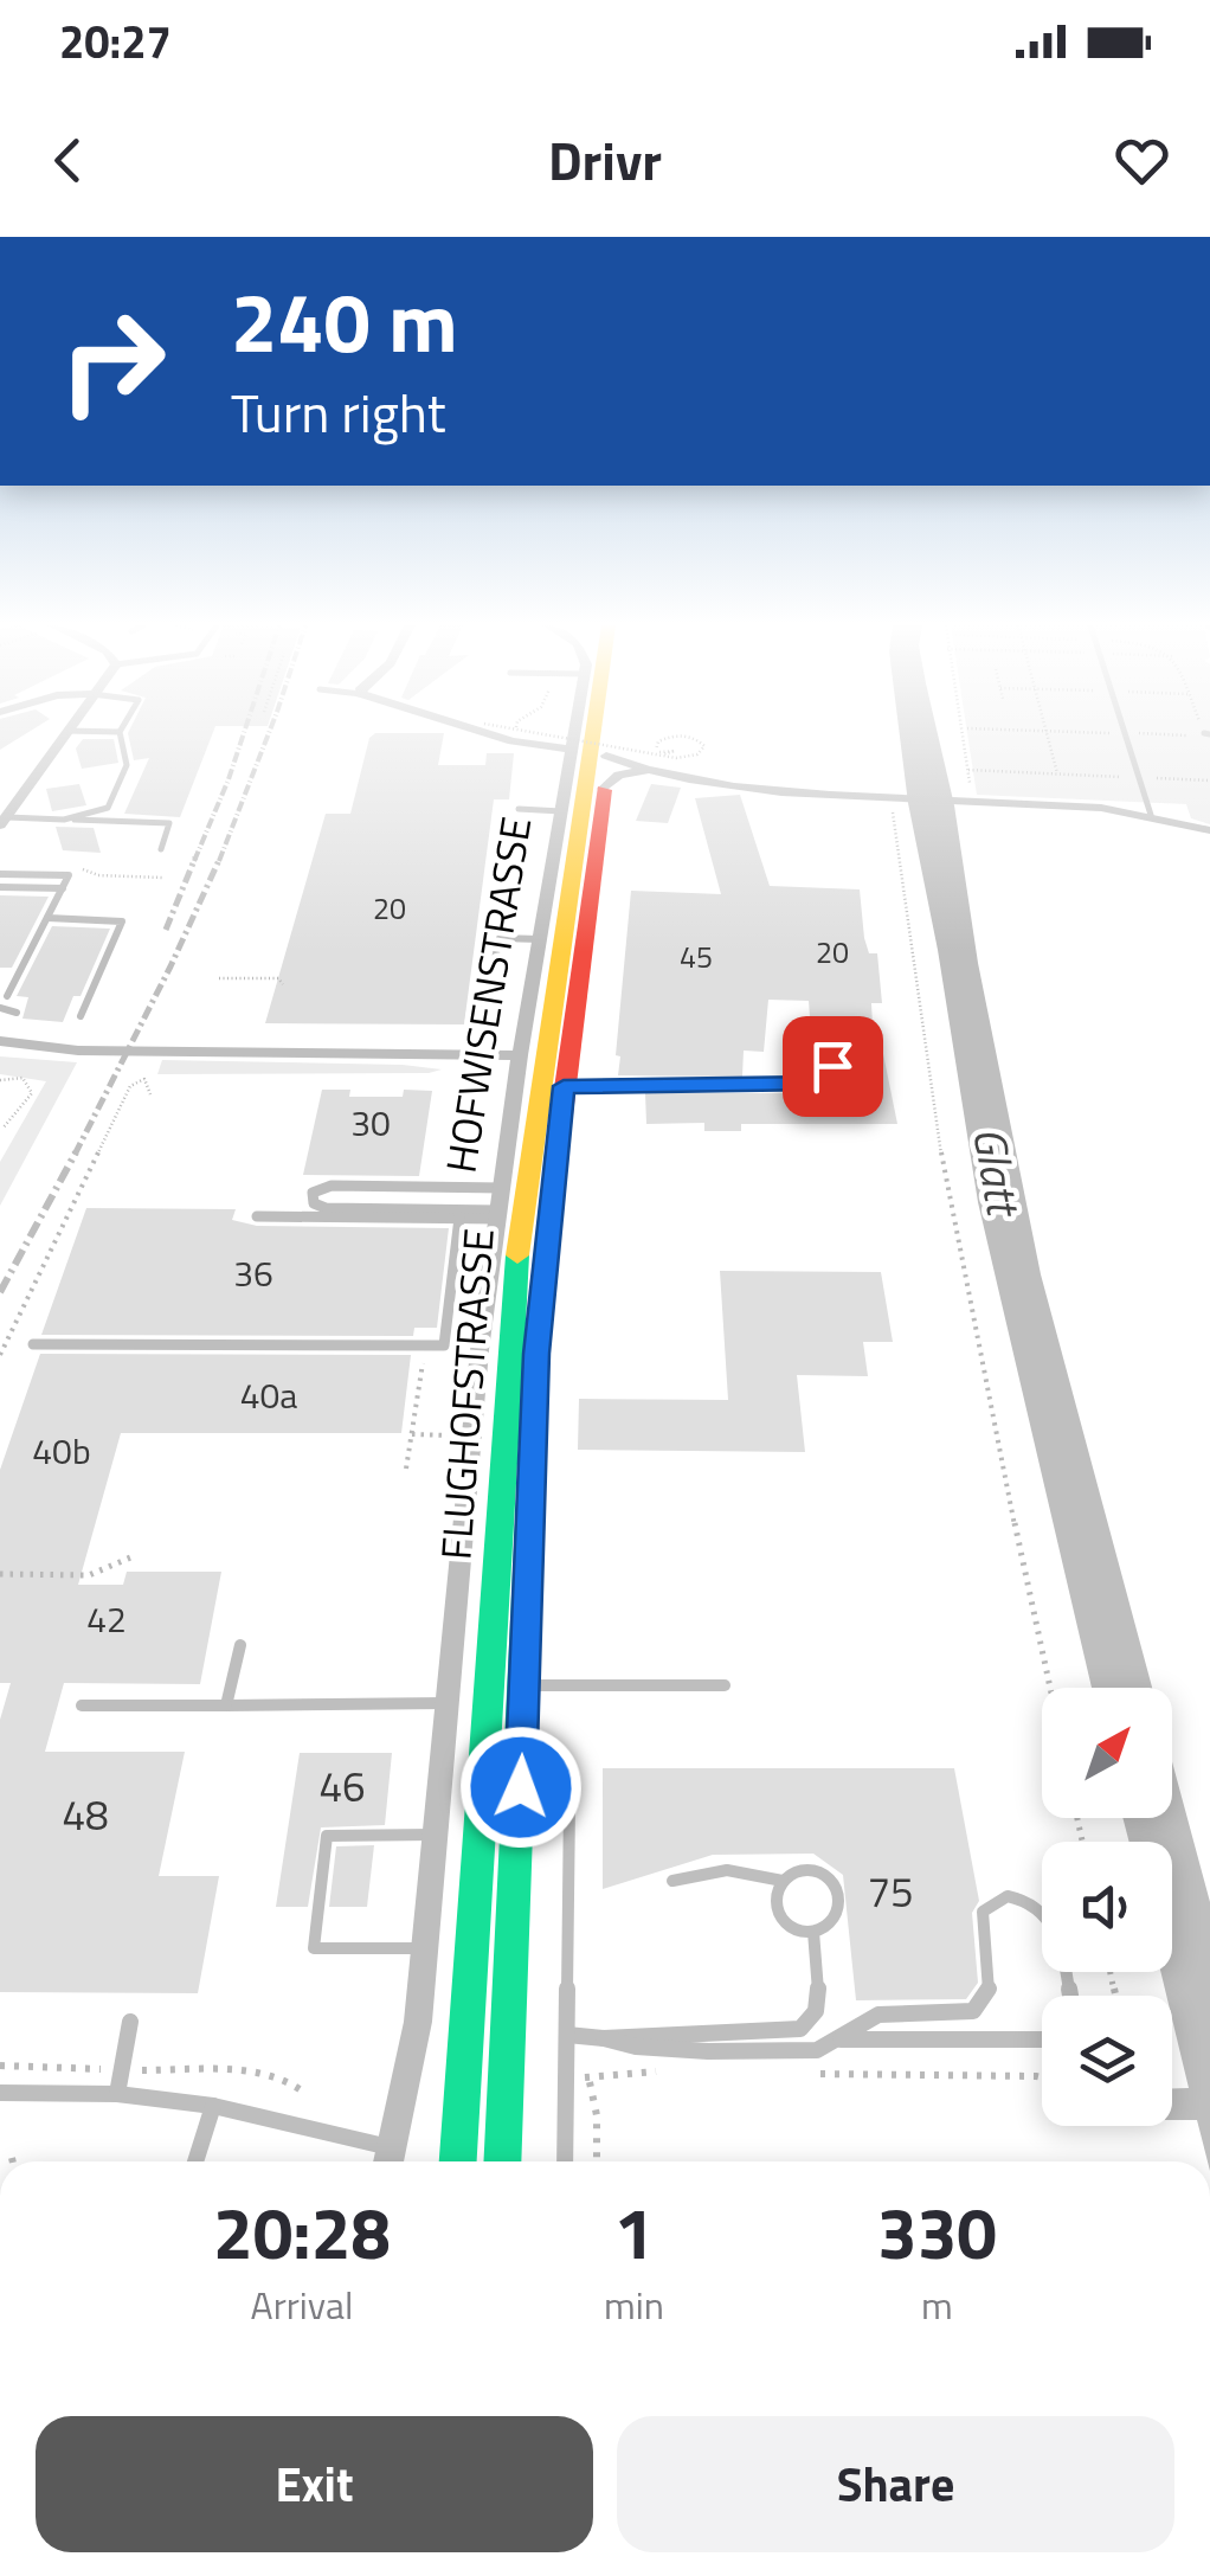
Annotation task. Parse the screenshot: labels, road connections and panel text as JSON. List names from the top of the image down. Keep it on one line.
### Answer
{"streets":{"main road":["FLUGHOFSTRASSE"],"street":["HOFWISENSTRASSE"]},"water":["Glatt"],"house_numbers":["20","20","45","30","36","40a","40b","42","46","48","75"],"north":"top right","page":{"status":"20:27","header":"Drivr","turn":["240 m","Turn right"],"eta":["20:28","Arrival","1","min","330","m"],"buttons":["Exit","Share"]}}
